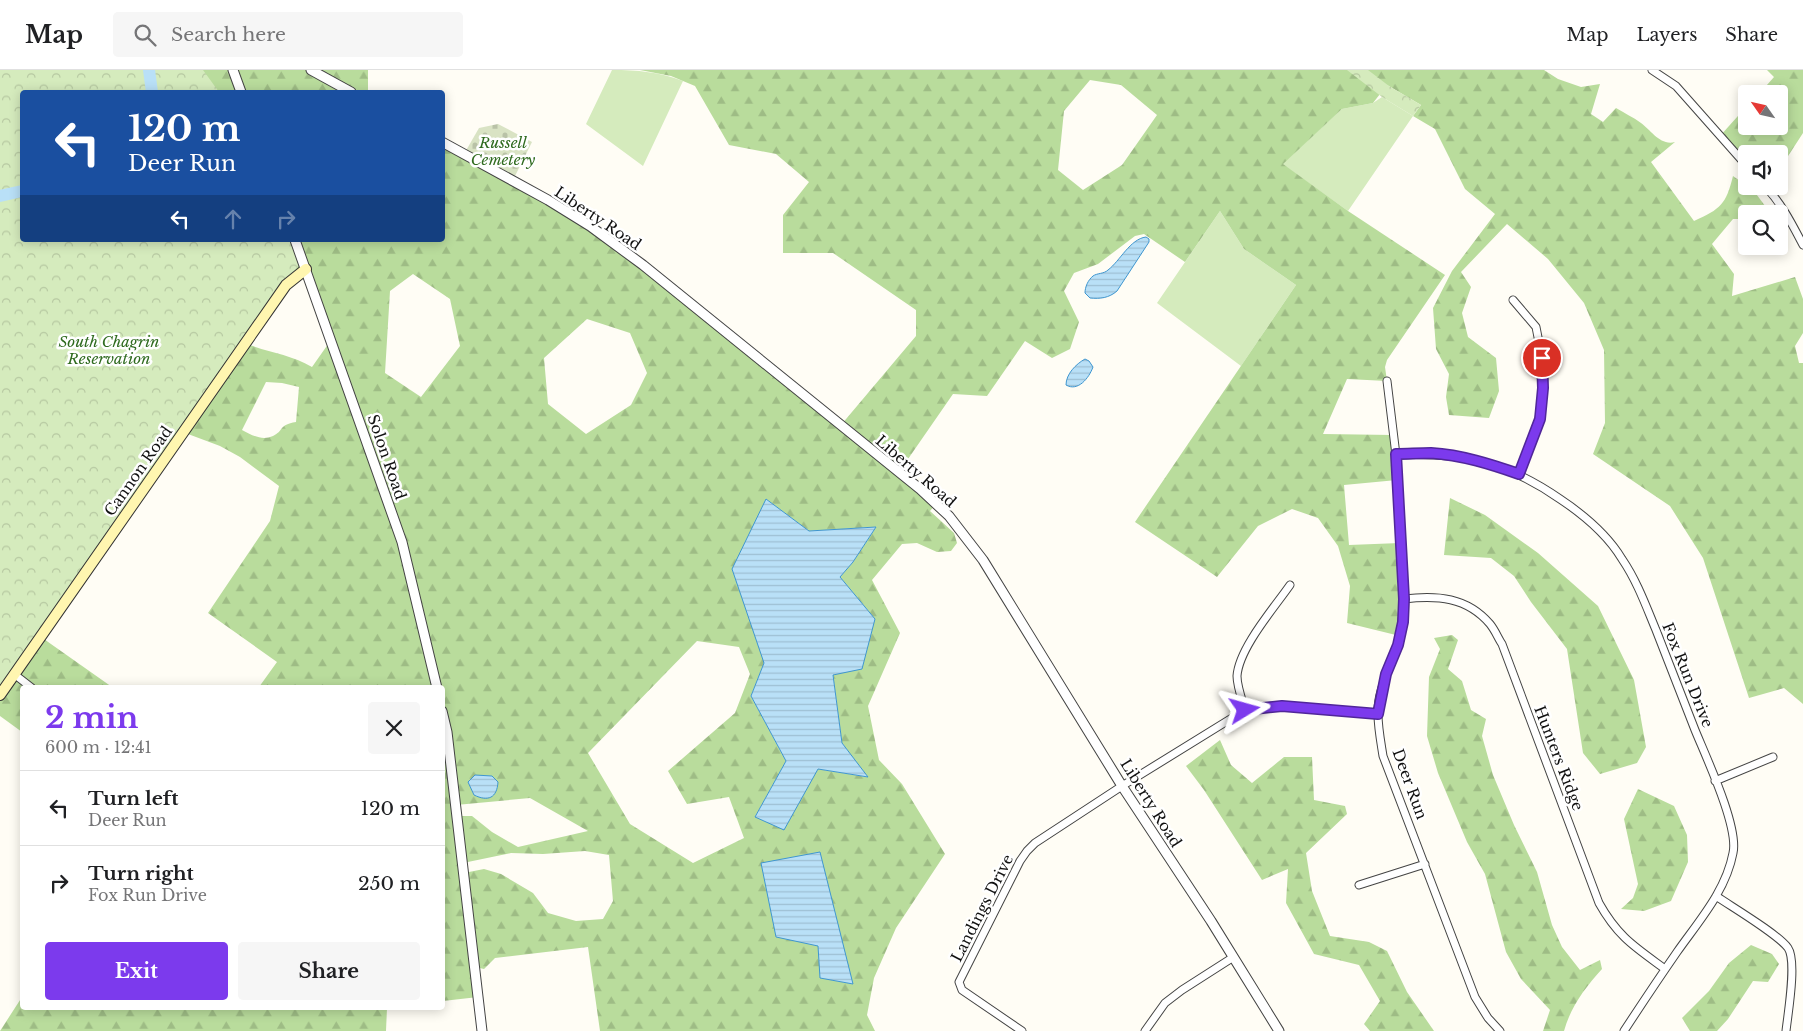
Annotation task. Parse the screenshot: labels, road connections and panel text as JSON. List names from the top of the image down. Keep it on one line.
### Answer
{"streets":{"main road":["Cannon Road"],"street":["Liberty Road","Solon Road","Fox Run Drive","Hunters Ridge","Deer Run","Landings Drive"]},"crossings":[["Liberty Road","Landings Drive"],["Solon Road","Cannon Road"],["Fox Run Drive","Hunters Ridge"],["Fox Run Drive","Deer Run"],["Hunters Ridge","Deer Run"]],"parks":["Russell Cemetery","South Chagrin Reservation"],"north":"top left","page":{"header":"Map","search":"Search here","nav":["Map","Layers","Share"],"turn":["120 m","Deer Run"],"heading":["2 min","600 m · 12:41"],"list":[{"name":"Turn left","note":"Deer Run","value":"120 m"},{"name":"Turn right","note":"Fox Run Drive","value":"250 m"}],"buttons":["Exit","Share"]}}
